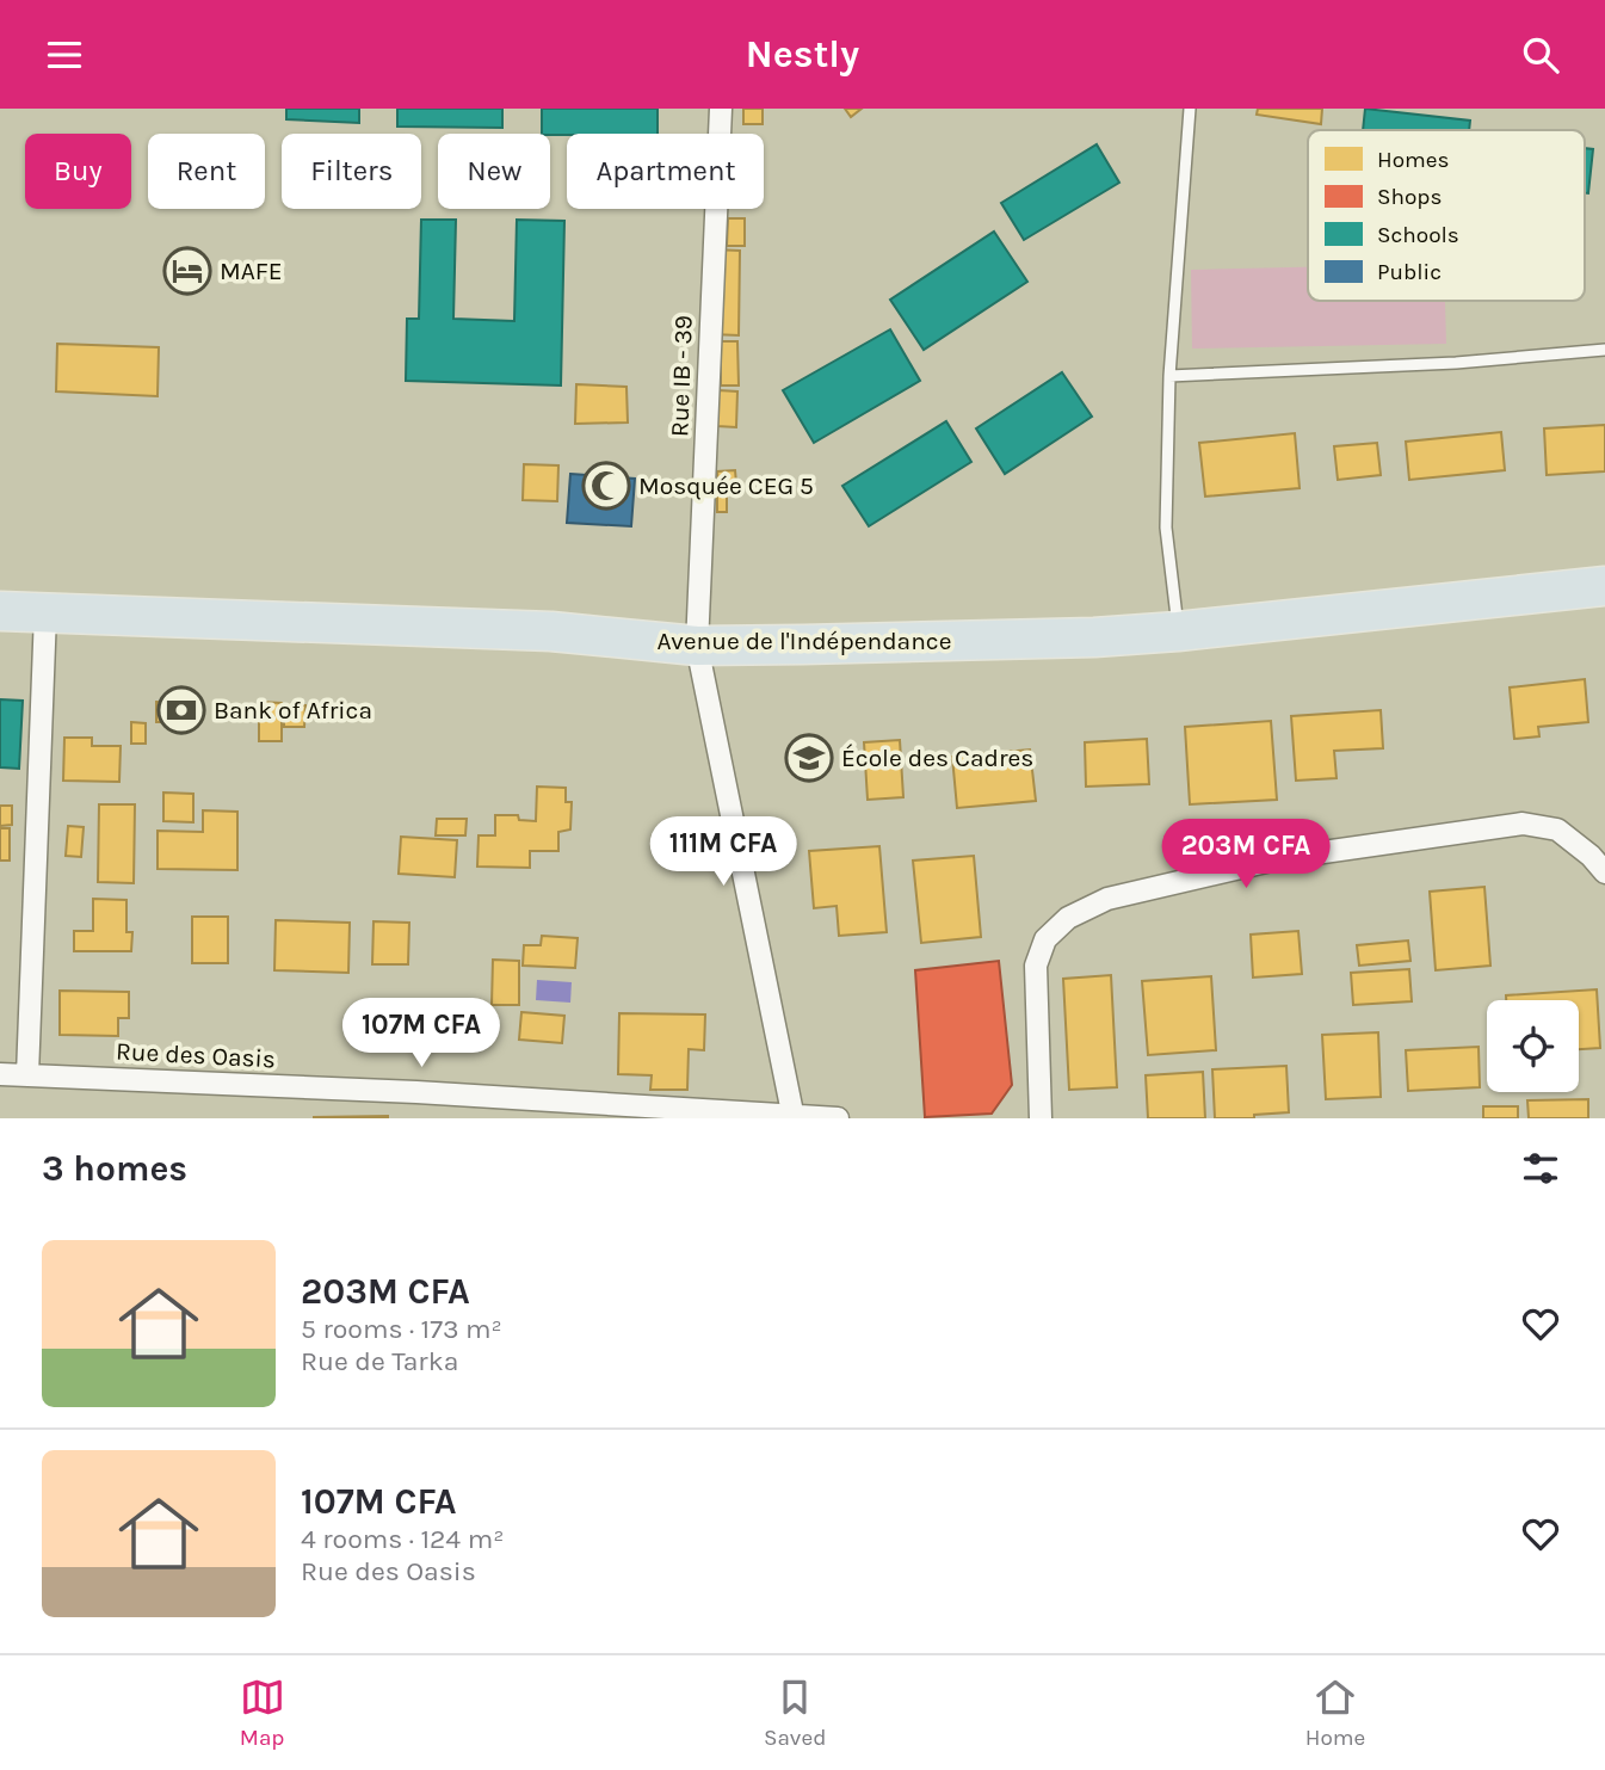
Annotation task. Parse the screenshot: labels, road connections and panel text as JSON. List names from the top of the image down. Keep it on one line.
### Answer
{"streets":{"highway":["Avenue de l'Indépendance"],"street":["Rue IB - 39","Rue des Oasis"]},"crossings":[["Rue IB - 39","Avenue de l'Indépendance"],["Rue IB - 39","Rue des Oasis"]],"places":{"hotel":["MAFE"],"mosque":["Mosquée CEG 5"],"bank":["Bank of Africa"],"school or university":["École des Cadres"]},"legend":["Homes","Shops","Schools","Public"],"page":{"header":"Nestly","chip":["Buy","Rent","Filters","New","Apartment"],"price":["111M CFA","203M CFA","107M CFA"],"heading":"3 homes","list":[{"name":"203M CFA","note":"5 rooms · 173 m² · Rue de Tarka"},{"name":"107M CFA","note":"4 rooms · 124 m² · Rue des Oasis"}],"tabs":["Map","Saved","Home"]}}
